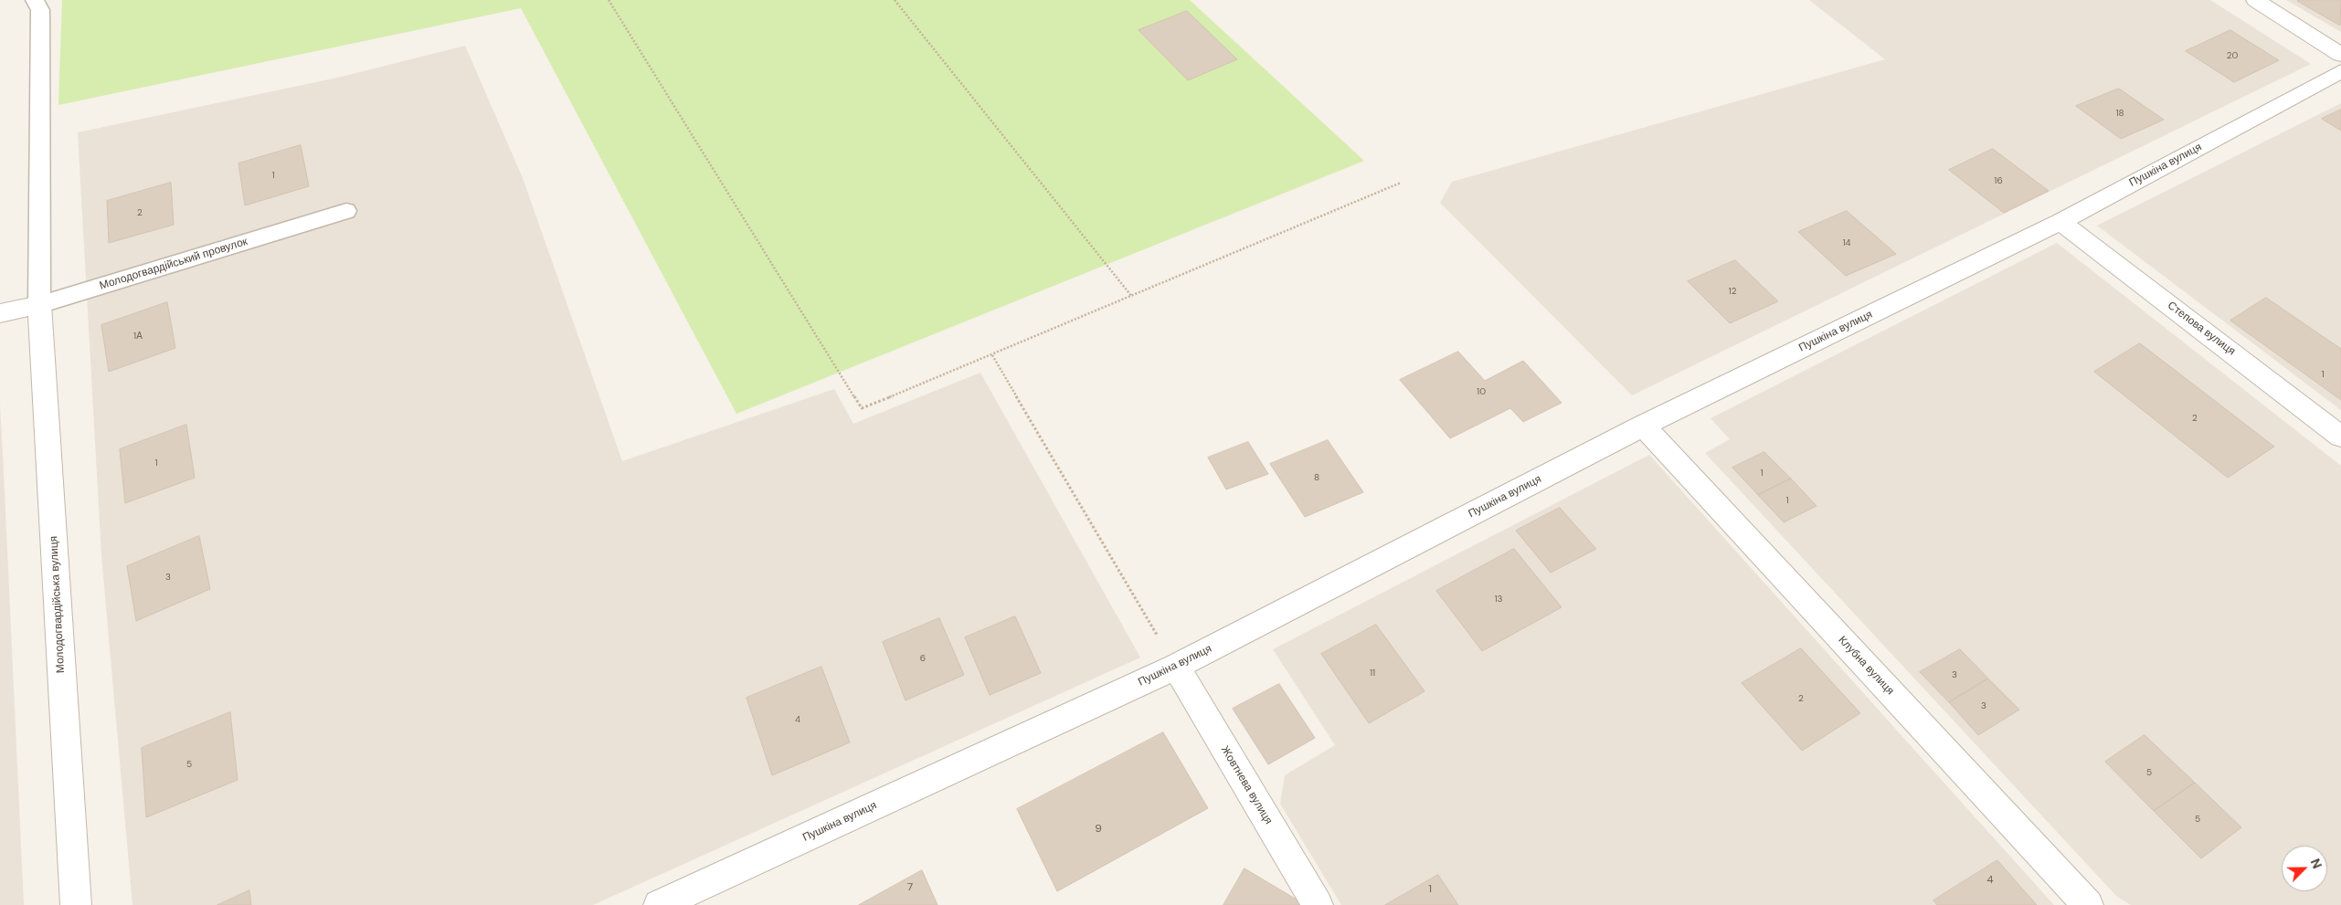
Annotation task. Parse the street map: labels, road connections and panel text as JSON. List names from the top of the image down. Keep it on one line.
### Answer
{"streets":{"street":["Пушкіна вулиця","Молодогвардійський провулок","Степова вулиця","Молодогвардійська вулиця","Клубна вулиця","Жовтнева вулиця"]},"crossings":[["Пушкіна вулиця","Степова вулиця"],["Пушкіна вулиця","Клубна вулиця"],["Пушкіна вулиця","Жовтнева вулиця"],["Молодогвардійський провулок","Молодогвардійська вулиця"]],"house_numbers":["20","18","1","16","2","14","12","1А","1","10","2","1","1","8","1","3","13","6","11","3","2","3","4","5","5","5","9","4","7","1"],"north":"top right"}
